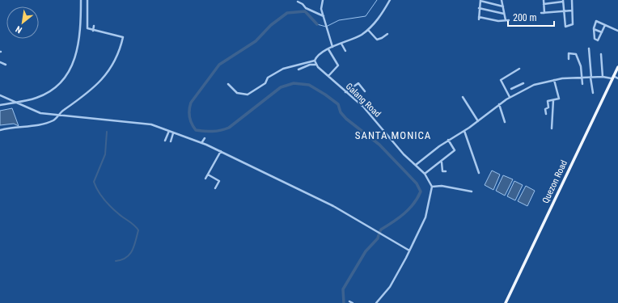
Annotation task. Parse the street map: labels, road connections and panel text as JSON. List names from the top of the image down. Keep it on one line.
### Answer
{"streets":{"main road":["Quezon Road"],"street":["Galang Road"]},"districts":["SANTA MONICA"],"scale_bar":"200 m","north":"bottom left"}
